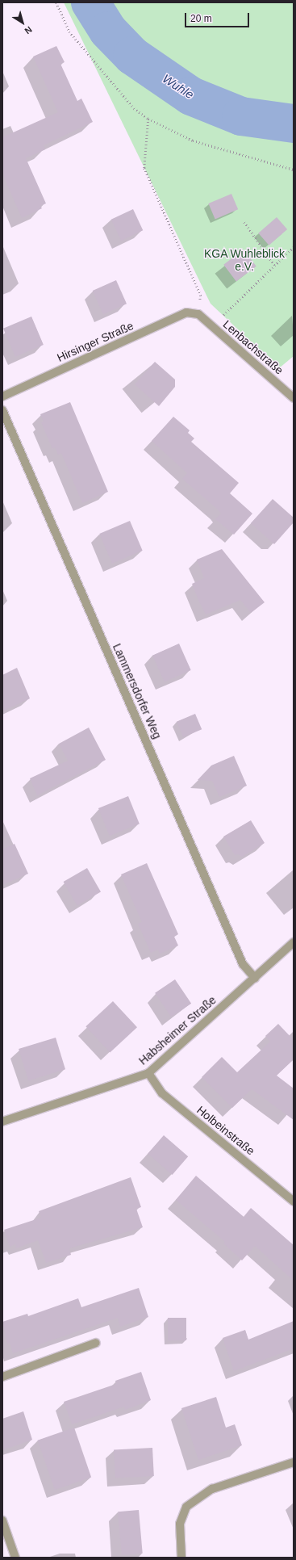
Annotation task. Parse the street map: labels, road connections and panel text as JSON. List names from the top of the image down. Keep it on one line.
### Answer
{"streets":{"street":["Hirsinger Straße","Lenbachstraße","Lammersdorfer Weg","Habsheimer Straße","Holbeinstraße"]},"crossings":[["Hirsinger Straße","Lenbachstraße"],["Lammersdorfer Weg","Habsheimer Straße"],["Habsheimer Straße","Holbeinstraße"]],"water":["Wuhle"],"parks":["KGA Wuhleblick e.V."],"scale_bar":"20 m","north":"bottom right"}
